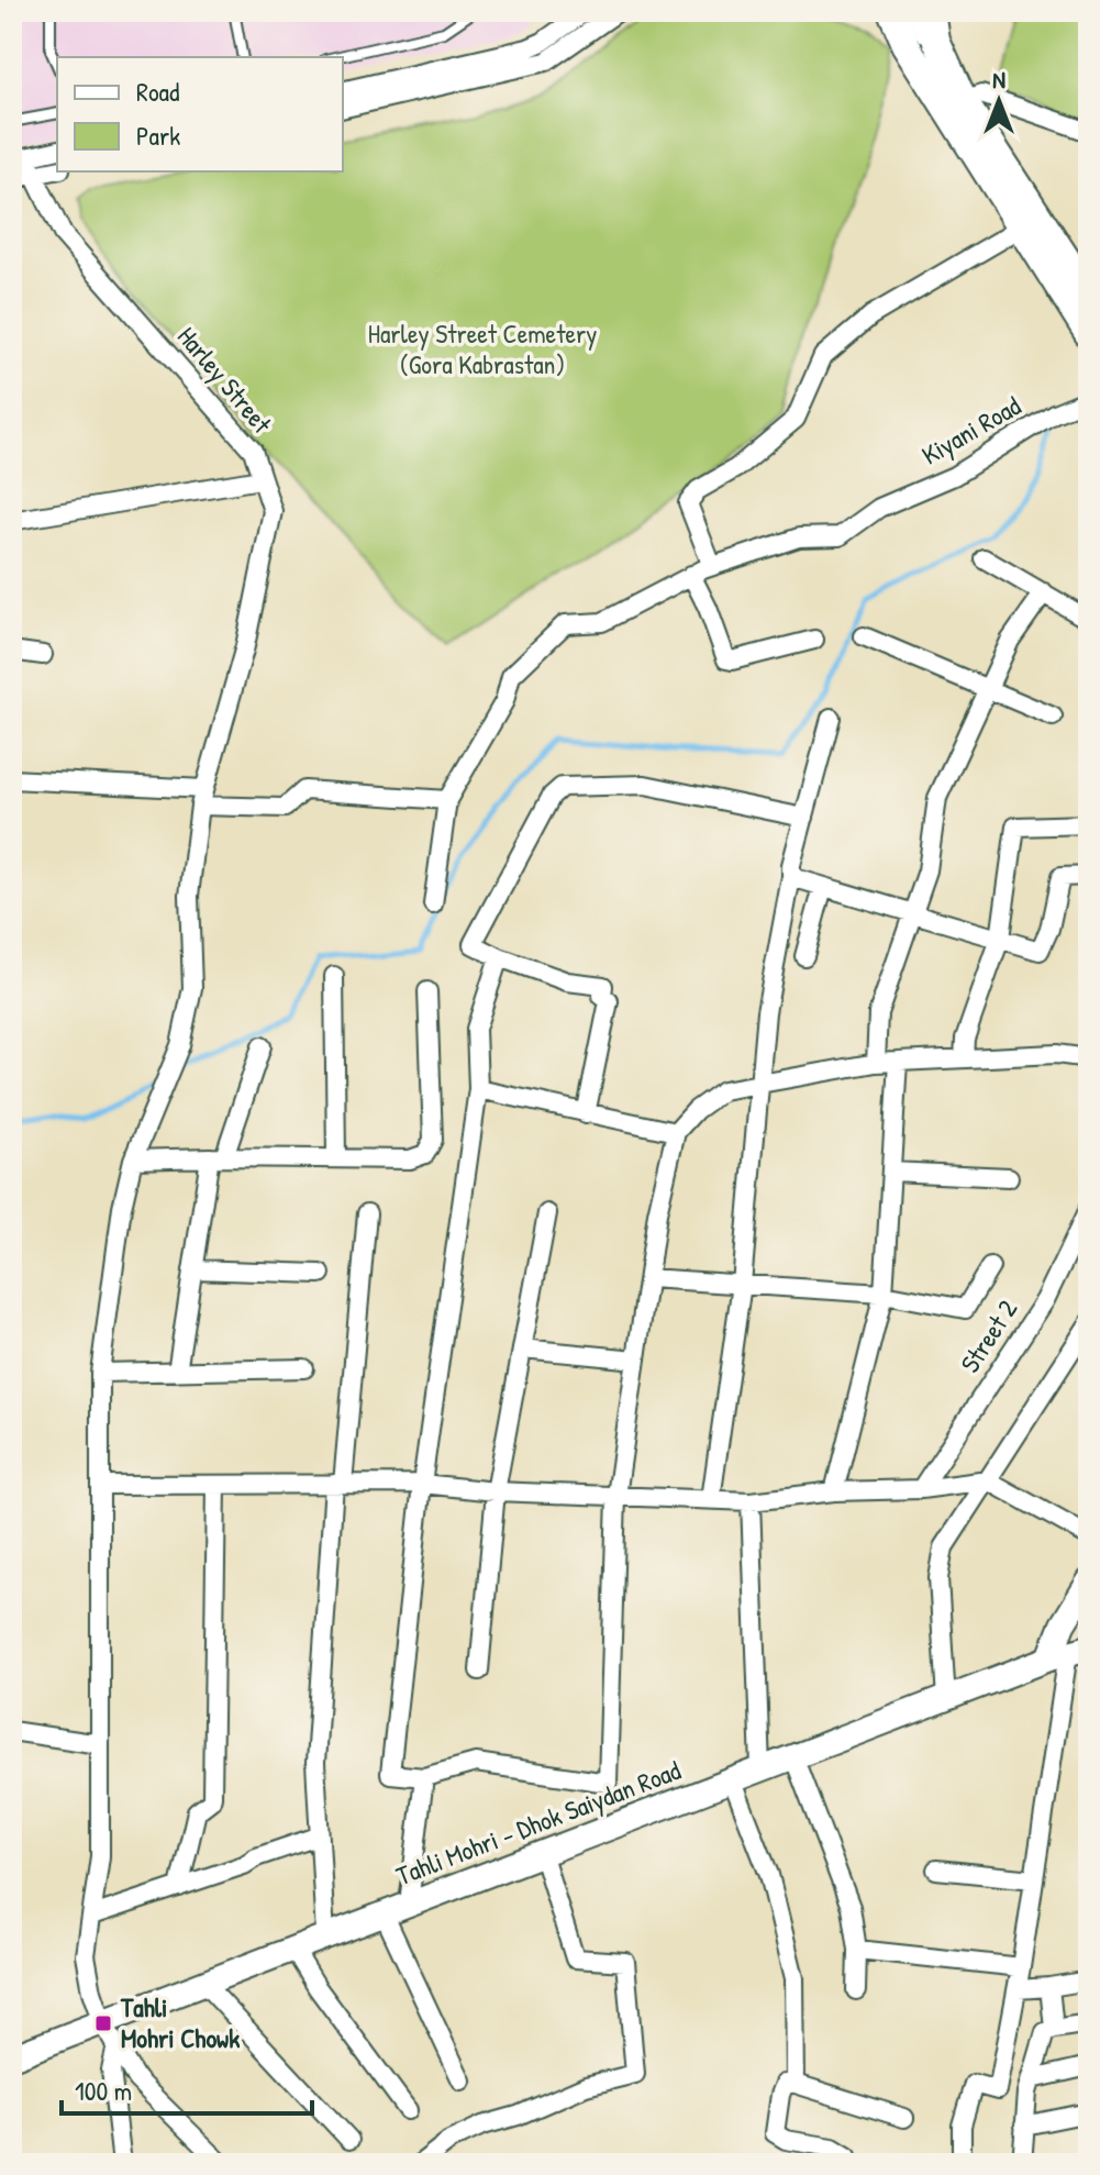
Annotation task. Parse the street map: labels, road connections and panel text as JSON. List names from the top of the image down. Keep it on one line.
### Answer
{"streets":{"street":["Harley Street","Kiyani Road","Street 2","Tahli Mohri - Dhok Saiydan Road"]},"crossings":[["Harley Street","Tahli Mohri - Dhok Saiydan Road"]],"parks":["Harley Street Cemetery (Gora Kabrastan)"],"places":{"transit":["Tahli Mohri Chowk"]},"legend":["Road","Park"],"scale_bar":"100 m","north":"top"}
